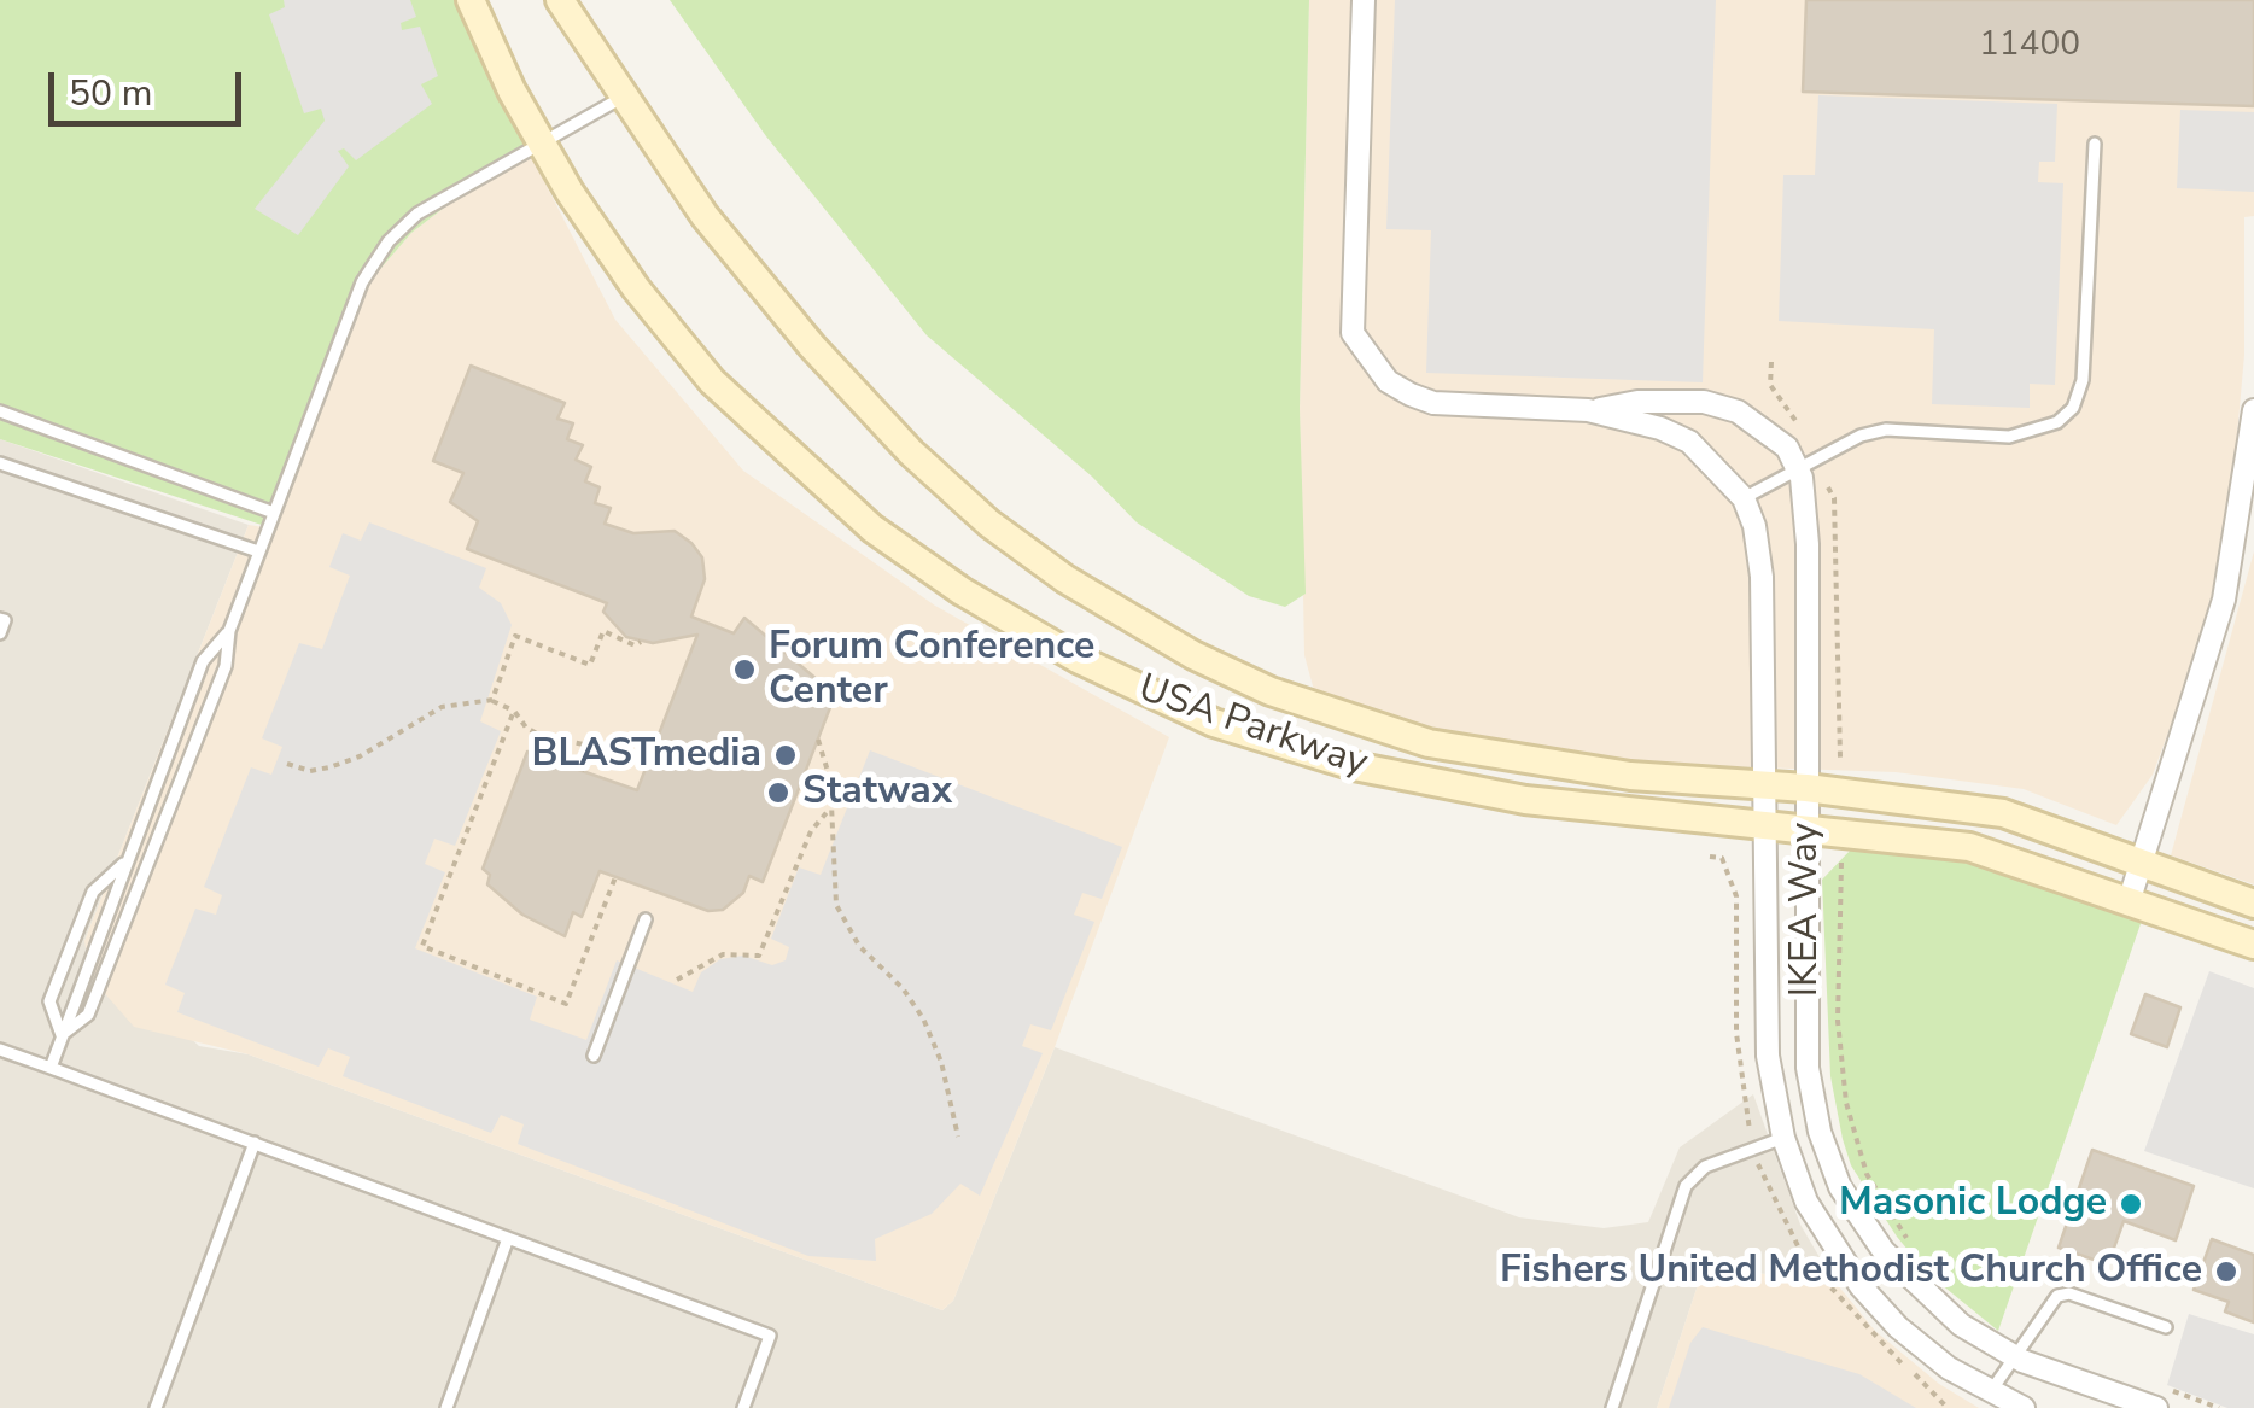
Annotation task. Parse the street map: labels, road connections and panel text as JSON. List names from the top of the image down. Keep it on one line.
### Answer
{"streets":{"street":["USA Parkway","IKEA Way"]},"crossings":[["USA Parkway","IKEA Way"]],"places":["Forum Conference Center","BLASTmedia","Statwax","Masonic Lodge","Fishers United Methodist Church Office"],"house_numbers":["11400"],"scale_bar":"50 m"}
